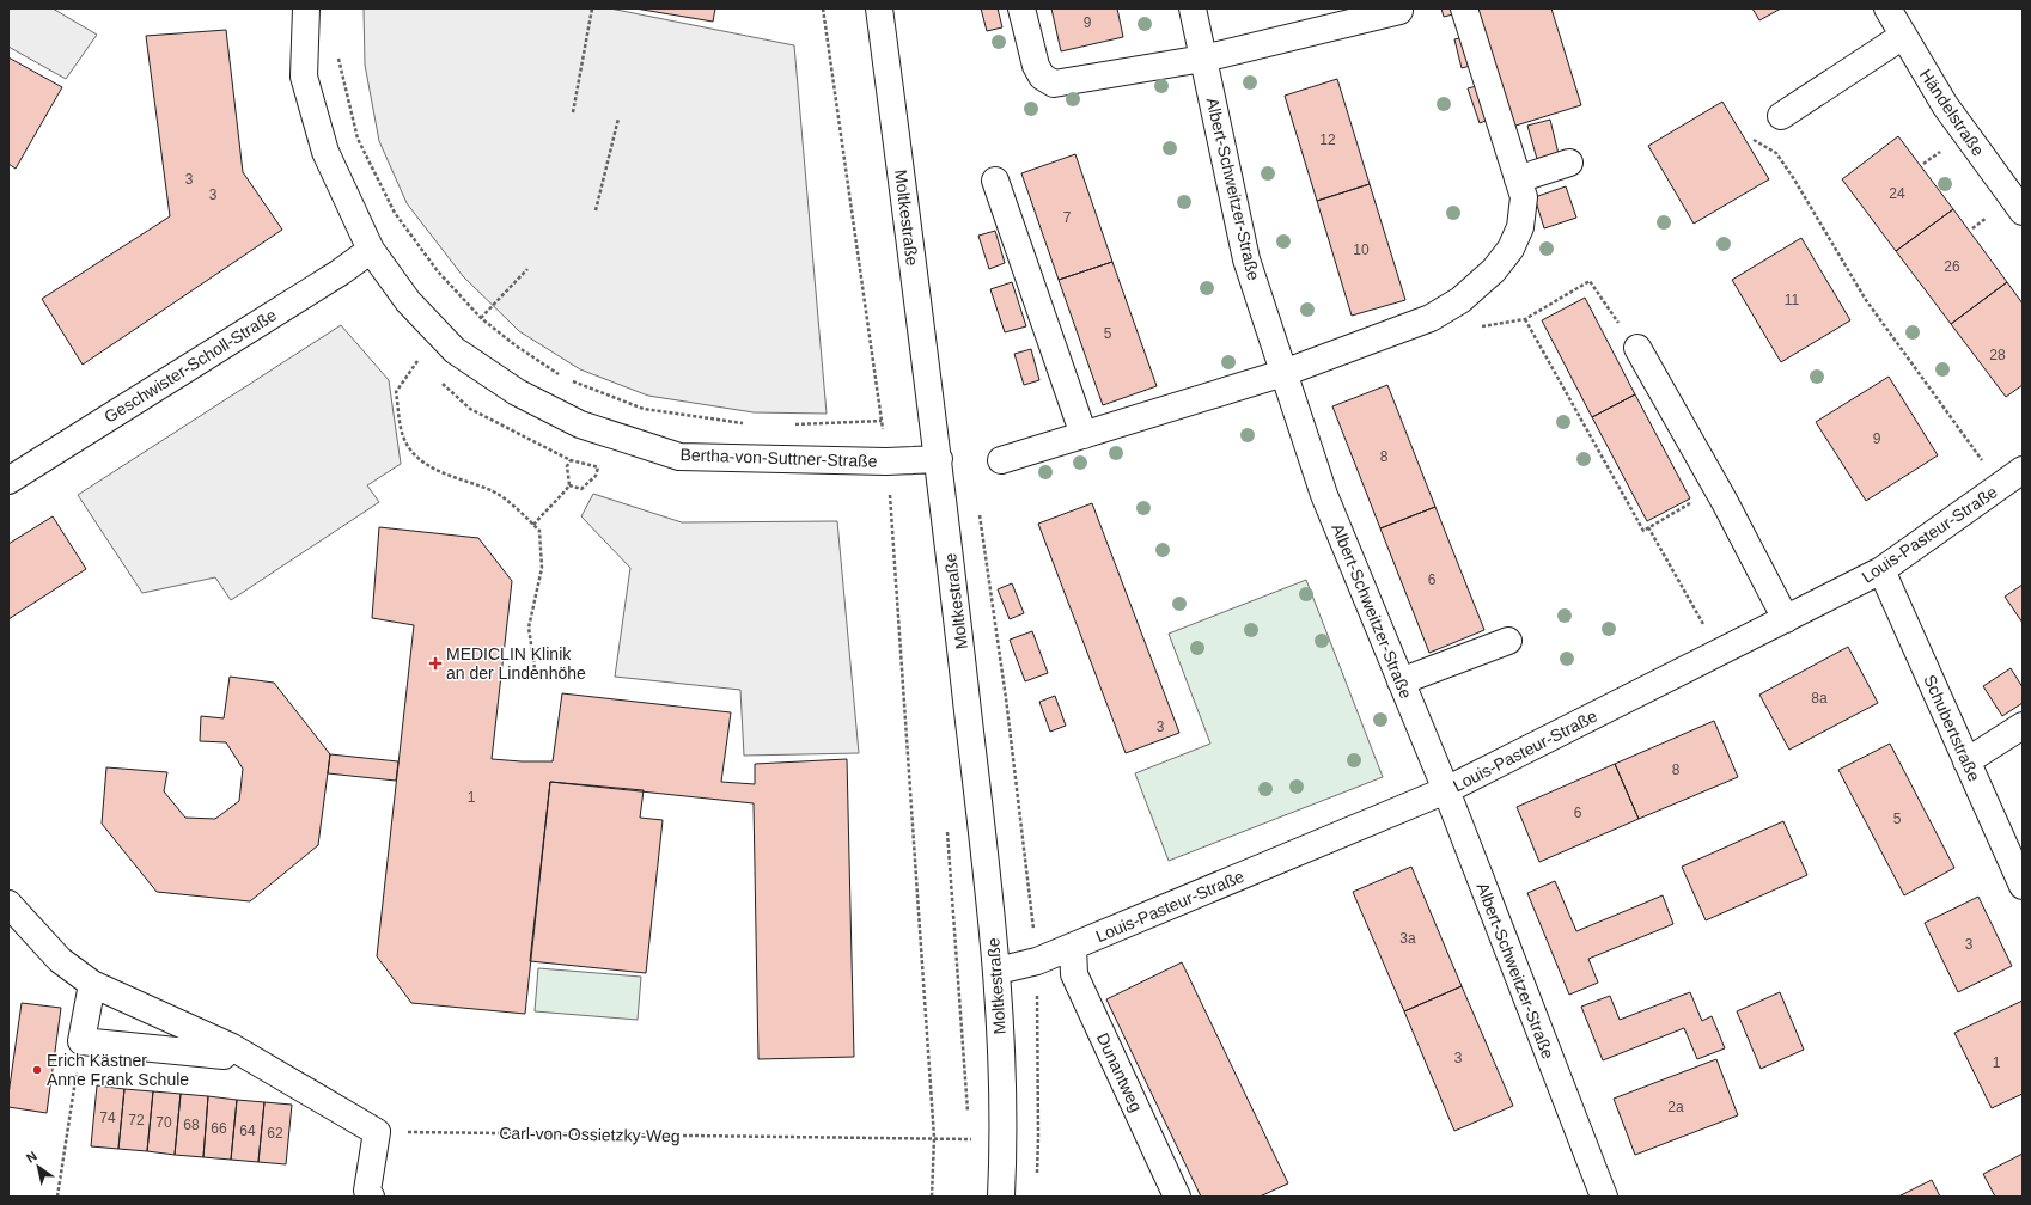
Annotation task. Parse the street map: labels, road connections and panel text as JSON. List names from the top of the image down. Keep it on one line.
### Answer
{"streets":{"street":["Händelstraße","Albert-Schweitzer-Straße","Moltkestraße","Geschwister-Scholl-Straße","Bertha-von-Suttner-Straße","Louis-Pasteur-Straße","Schubertstraße","Dunantweg"],"path":["Carl-von-Ossietzky-Weg"]},"crossings":[["Albert-Schweitzer-Straße","Louis-Pasteur-Straße"],["Moltkestraße","Bertha-von-Suttner-Straße"],["Moltkestraße","Louis-Pasteur-Straße"],["Geschwister-Scholl-Straße","Bertha-von-Suttner-Straße"],["Louis-Pasteur-Straße","Schubertstraße"],["Louis-Pasteur-Straße","Dunantweg"]],"places":{"health":["MEDICLIN Klinik an der Lindenhöhe"],"other":["Erich Kästner Anne Frank Schule"]},"house_numbers":["9","12","3","24","3","7","10","26","11","5","28","9","8","6","8a","3","8","1","6","5","3a","3","3","1","2a","74","72","70","68","66","64","62"],"north":"top left"}
